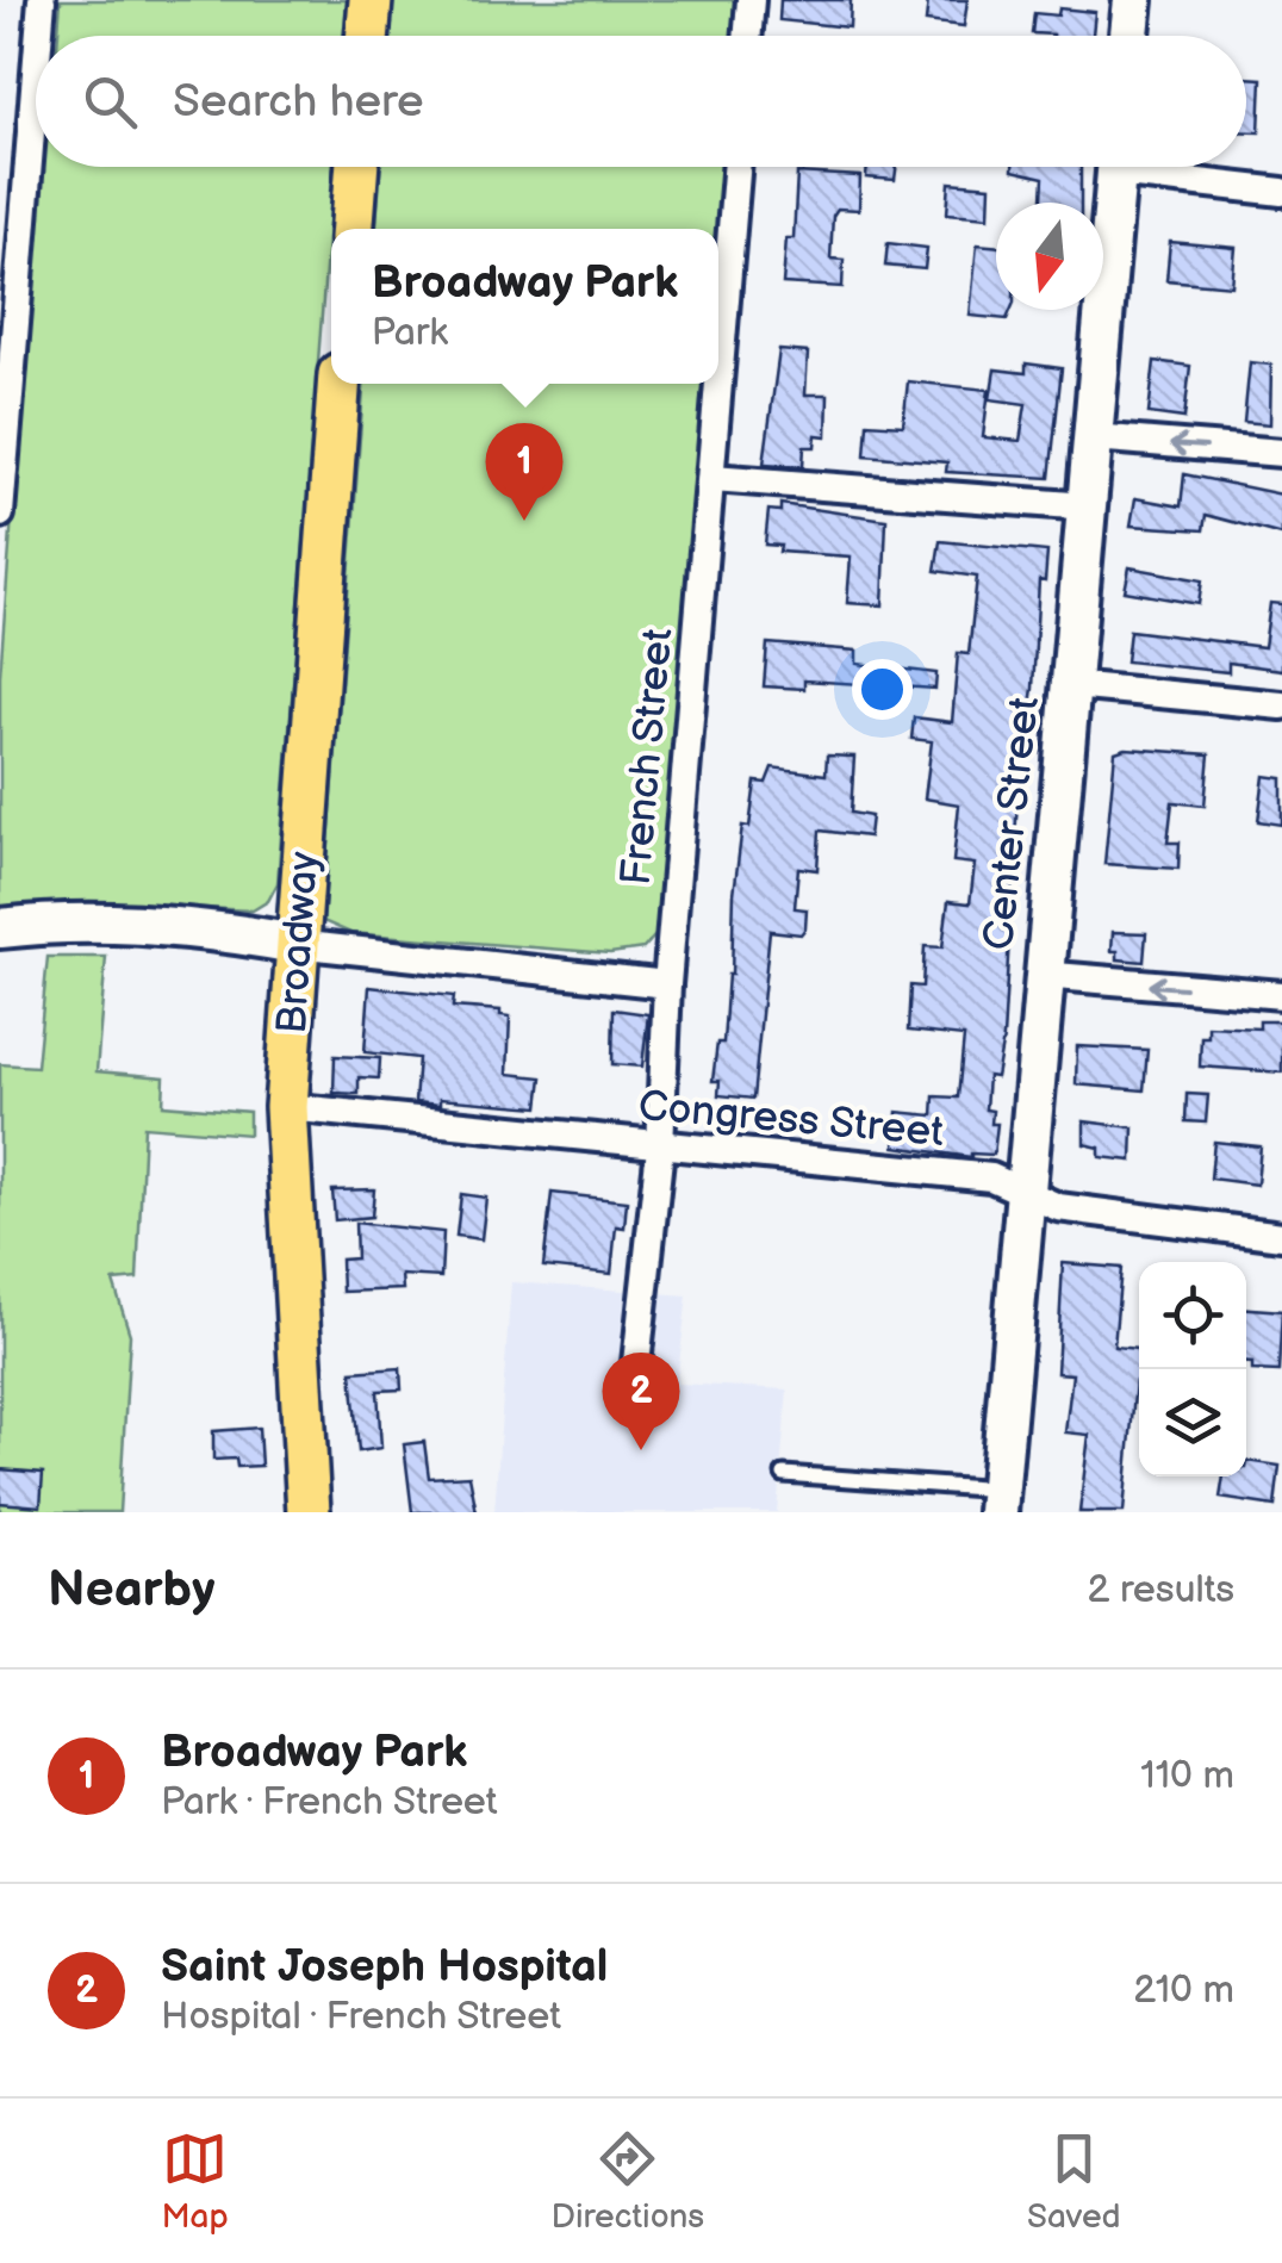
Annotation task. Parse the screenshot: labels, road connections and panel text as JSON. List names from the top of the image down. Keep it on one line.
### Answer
{"streets":{"main road":["Broadway"],"street":["French Street","Center Street","Congress Street"]},"crossings":[["French Street","Congress Street"],["Center Street","Congress Street"],["Broadway","Congress Street"]],"north":"bottom","page":{"search":"Search here","popup":["Broadway Park","Park"],"pins":["1","2"],"heading":["Nearby","2 results"],"list":[{"mark":"1","name":"Broadway Park","note":"Park · French Street","value":"110 m"},{"mark":"2","name":"Saint Joseph Hospital","note":"Hospital · French Street","value":"210 m"}],"nav":["Map","Directions","Saved"]}}
